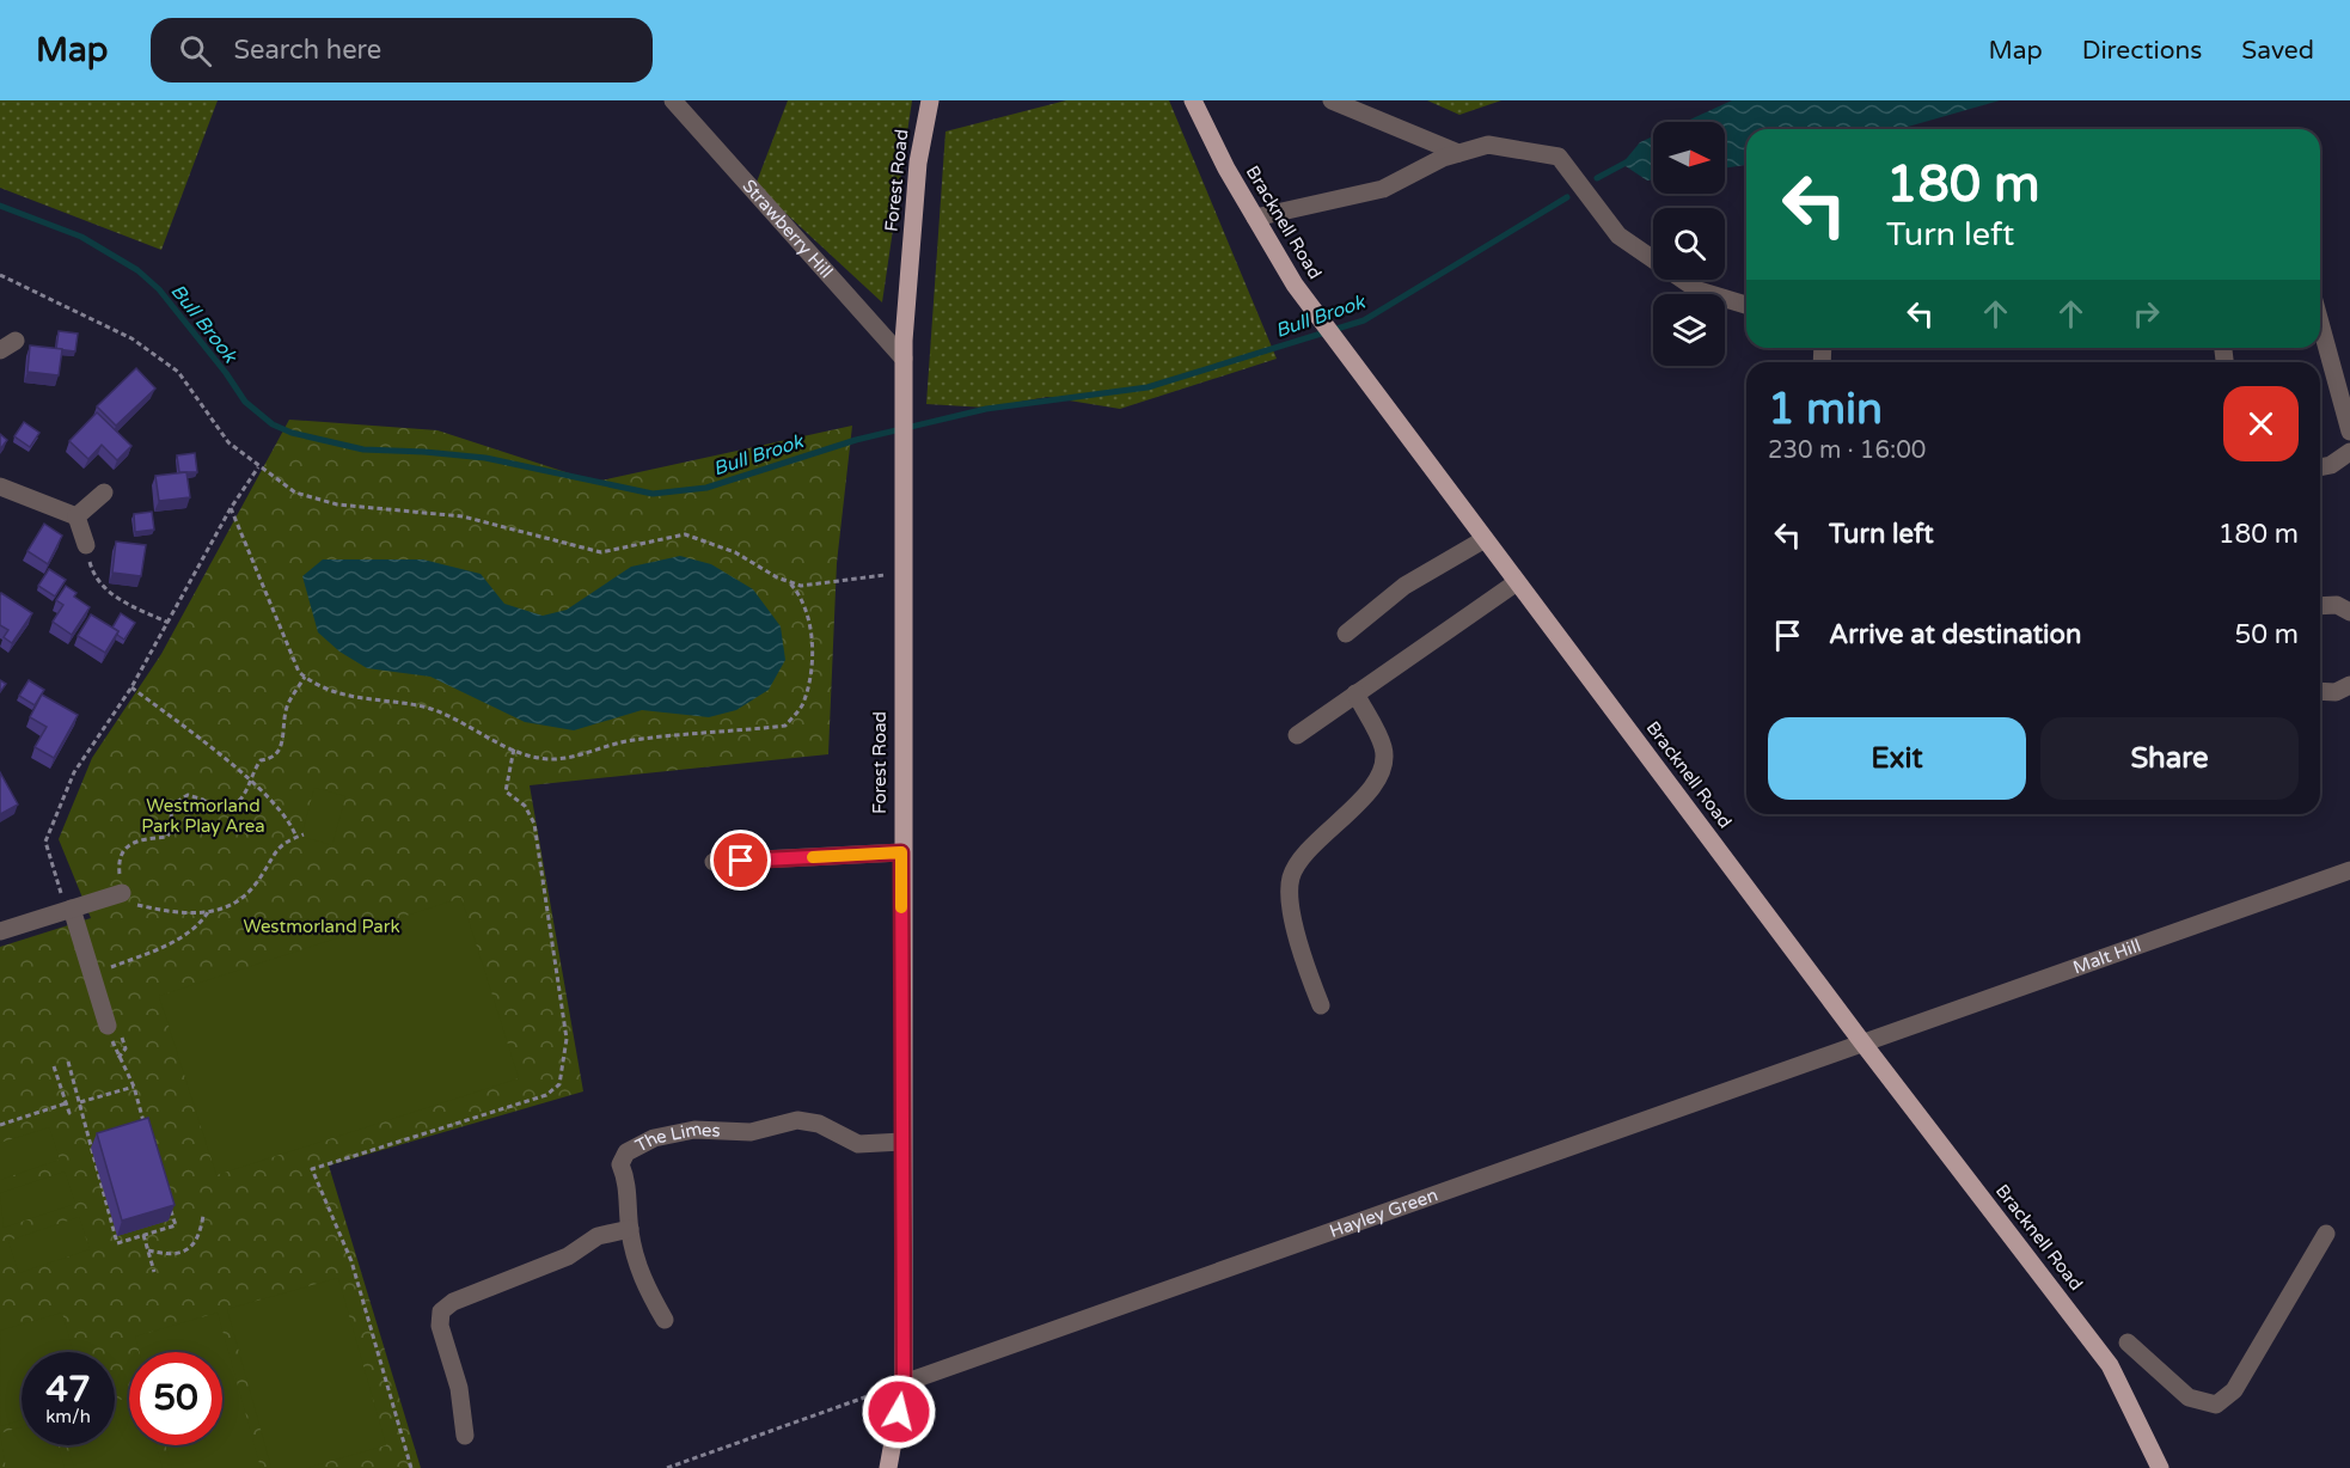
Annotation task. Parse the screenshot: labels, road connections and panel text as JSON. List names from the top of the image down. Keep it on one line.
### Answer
{"streets":{"main road":["Forest Road","Bracknell Road"],"street":["Strawberry Hill","Malt Hill","The Limes","Hayley Green"]},"crossings":[["Forest Road","Strawberry Hill"],["Forest Road","The Limes"],["Forest Road","Hayley Green"],["Bracknell Road","Malt Hill"],["Bracknell Road","Hayley Green"],["Malt Hill","Hayley Green"]],"water":["Bull Brook"],"parks":["Westmorland Park Play Area","Westmorland Park"],"north":"right","page":{"header":"Map","search":"Search here","nav":["Map","Directions","Saved"],"turn":["180 m","Turn left"],"heading":["1 min","230 m · 16:00"],"list":[{"name":"Turn left","value":"180 m"},{"name":"Arrive at destination","value":"50 m"}],"buttons":["Exit","Share"],"speed":"47 km/h","limit":"50"}}
